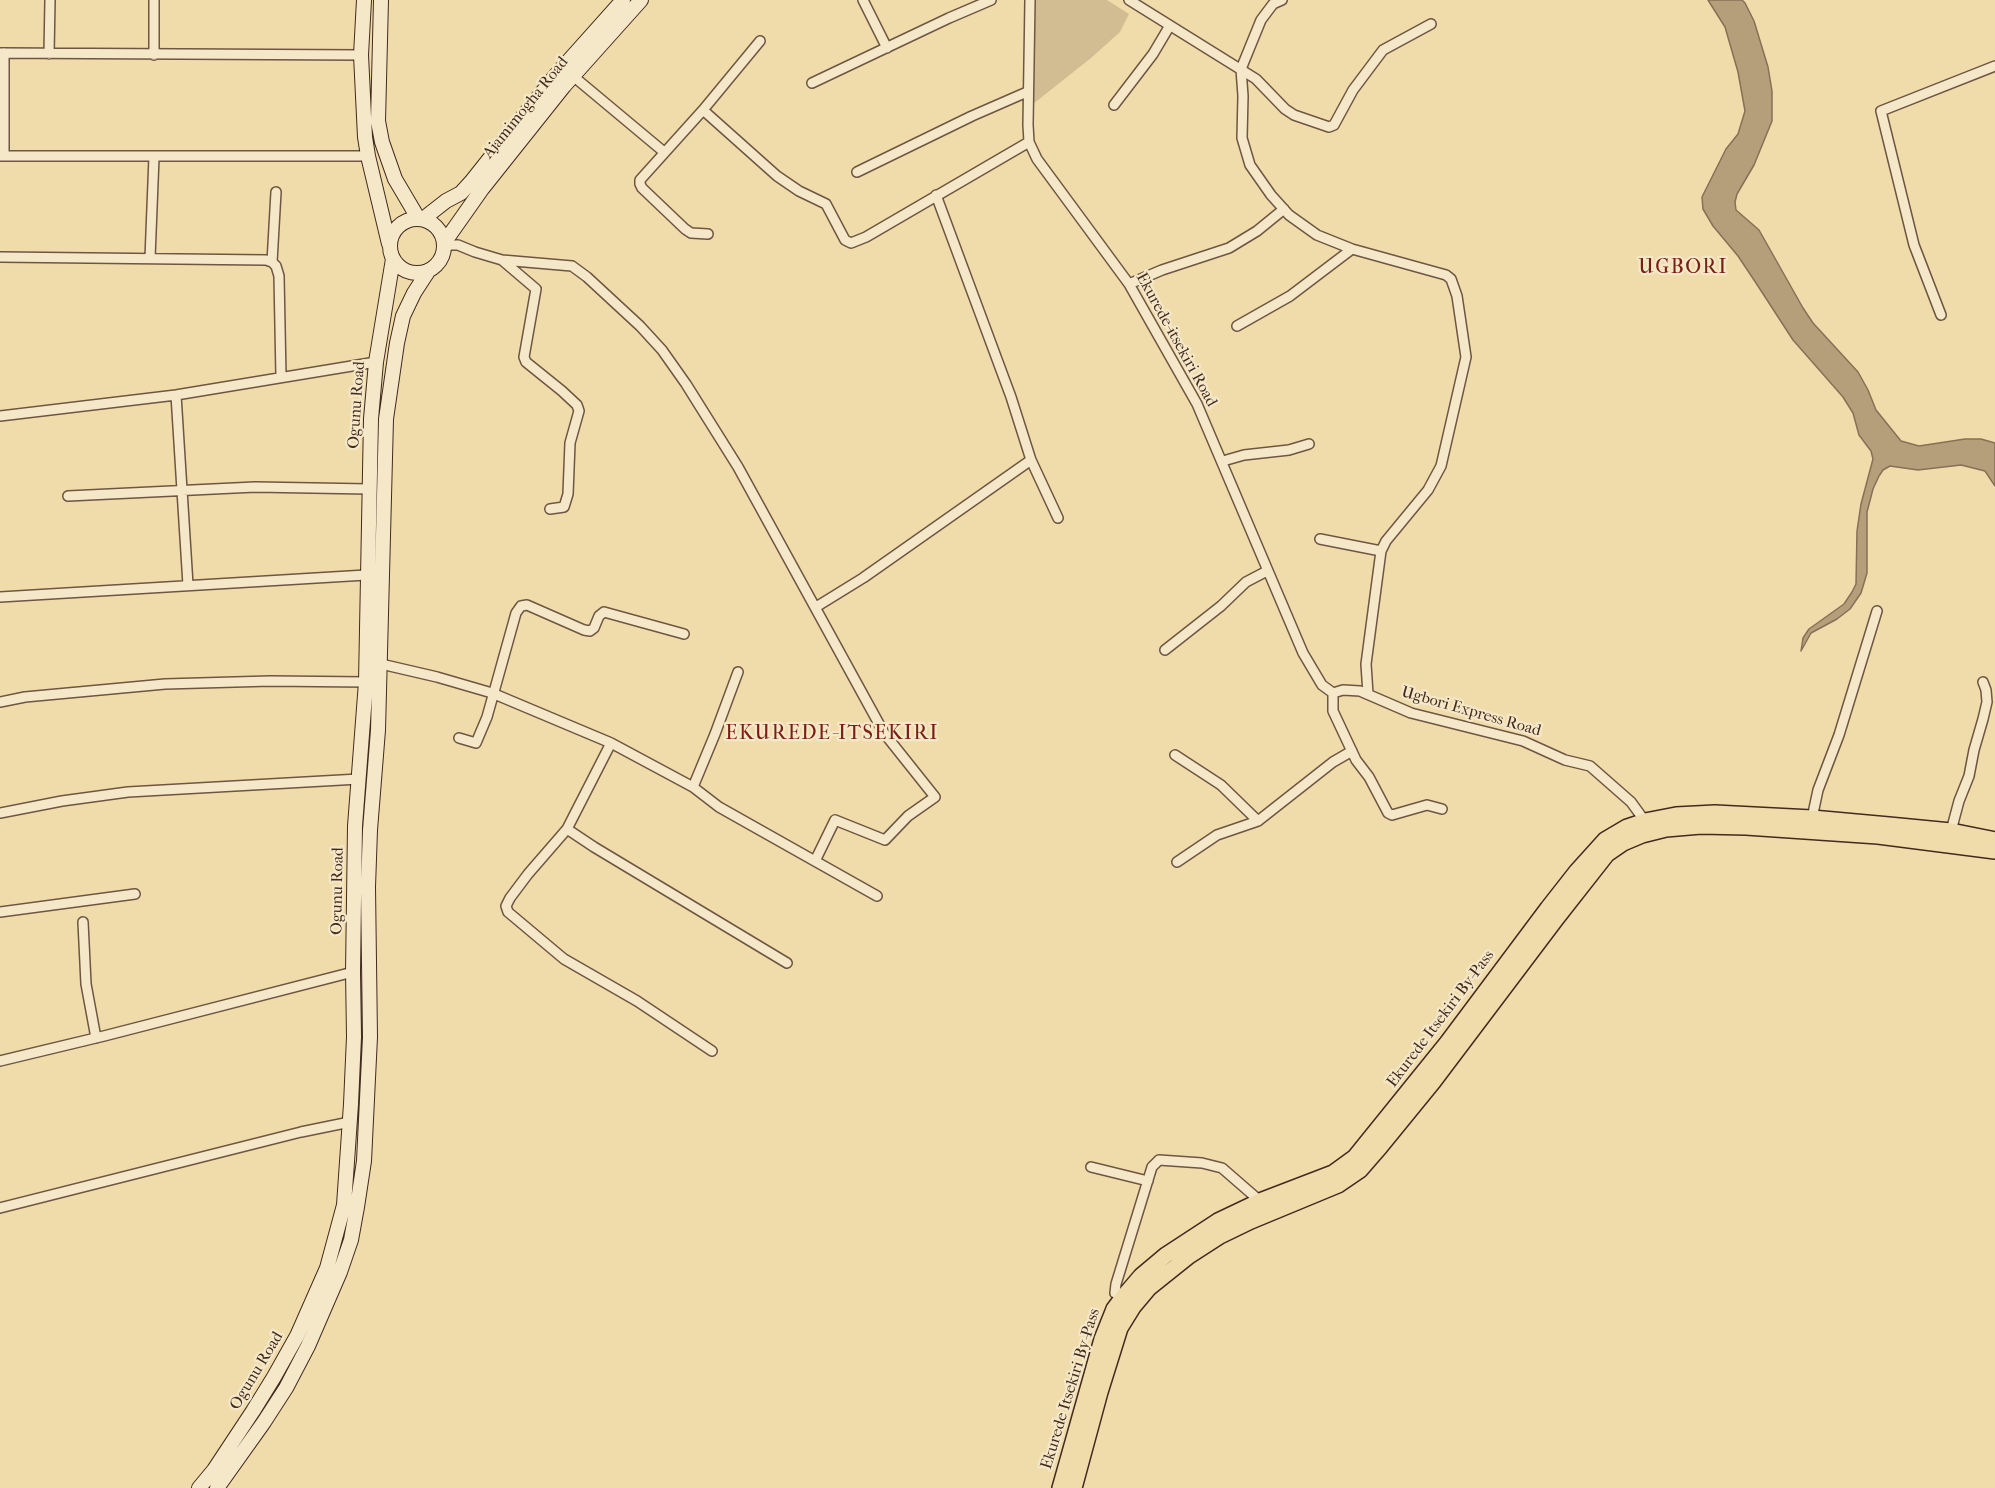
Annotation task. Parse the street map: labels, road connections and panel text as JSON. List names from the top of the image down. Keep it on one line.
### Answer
{"streets":{"main road":["Ajamimogha Road","Ogunu Road","Ekurede Itsekiri By-Pass"],"street":["Ekurede-itsekiri Road","Ugbori Express Road"]},"crossings":[["Ajamimogha Road","Ogunu Road"],["Ekurede-itsekiri Road","Ugbori Express Road"],["Ugbori Express Road","Ekurede Itsekiri By-Pass"]],"districts":["UGBORI","EKUREDE-ITSEKIRI"]}
